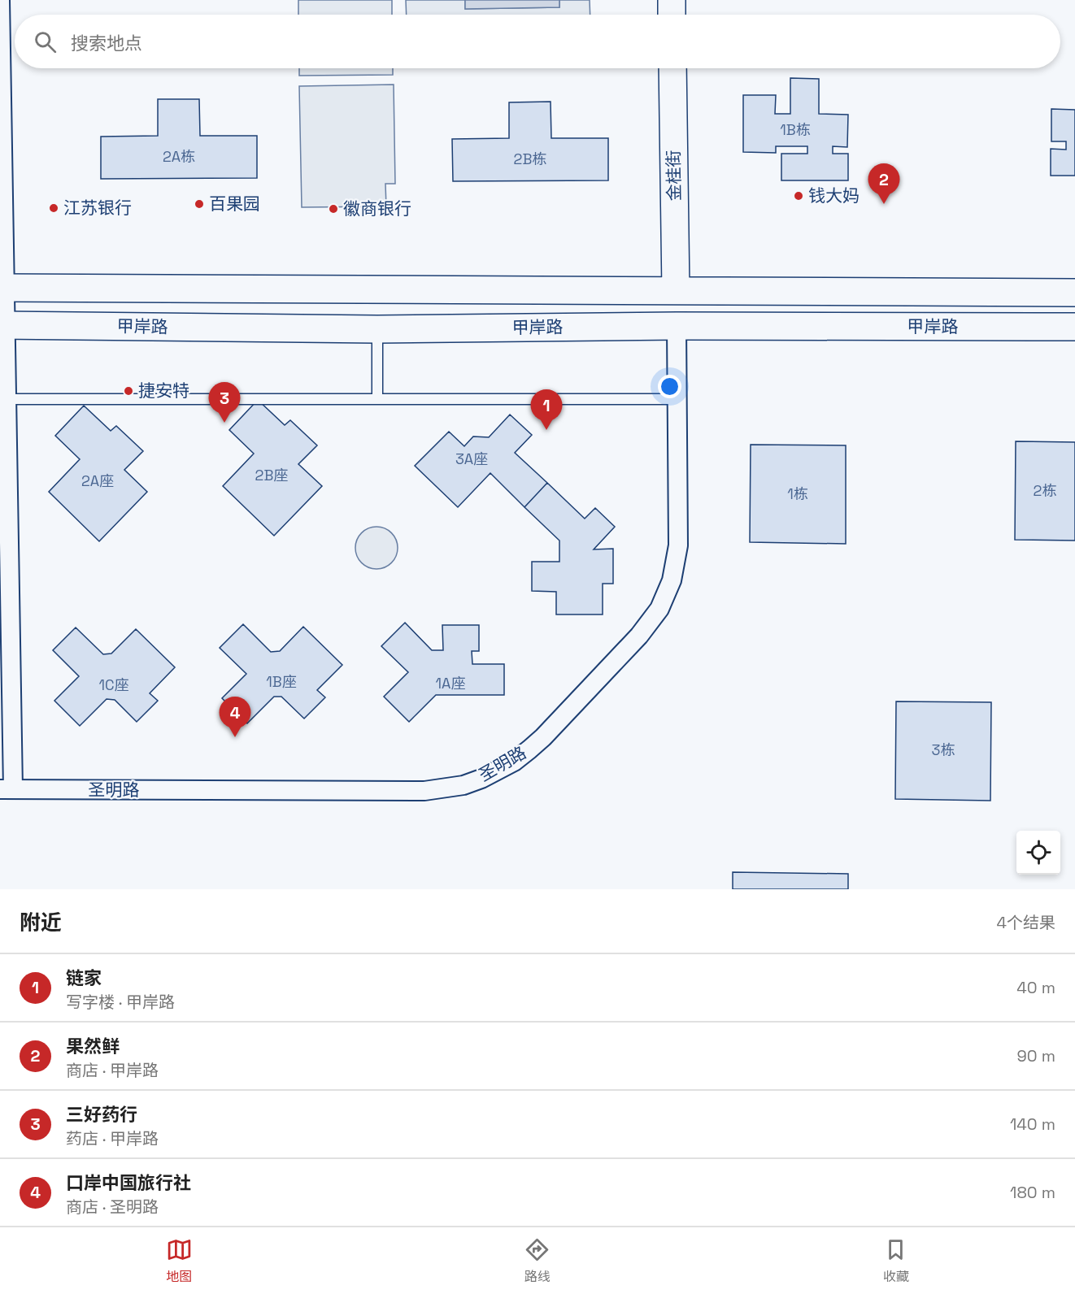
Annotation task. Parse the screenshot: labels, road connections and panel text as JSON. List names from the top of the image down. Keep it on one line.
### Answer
{"streets":{"main road":["金桂街","甲岸路"],"street":["圣明路"]},"crossings":[["金桂街","甲岸路"],["甲岸路","圣明路"]],"places":["钱大妈","百果园","江苏银行","徽商银行","捷安特"],"house_numbers":["1B栋","2A栋","2B栋","3A座","2B座","2A座","2栋","1栋","1B座","1A座","1C座","3栋"],"page":{"search":"搜索地点","pins":["2","3","1","4"],"heading":["附近","4个结果"],"list":[{"mark":"1","name":"链家","note":"写字楼 · 甲岸路","value":"40 m"},{"mark":"2","name":"果然鲜","note":"商店 · 甲岸路","value":"90 m"},{"mark":"3","name":"三好药行","note":"药店 · 甲岸路","value":"140 m"},{"mark":"4","name":"口岸中国旅行社","note":"商店 · 圣明路","value":"180 m"}],"nav":["地图","路线","收藏"]}}
